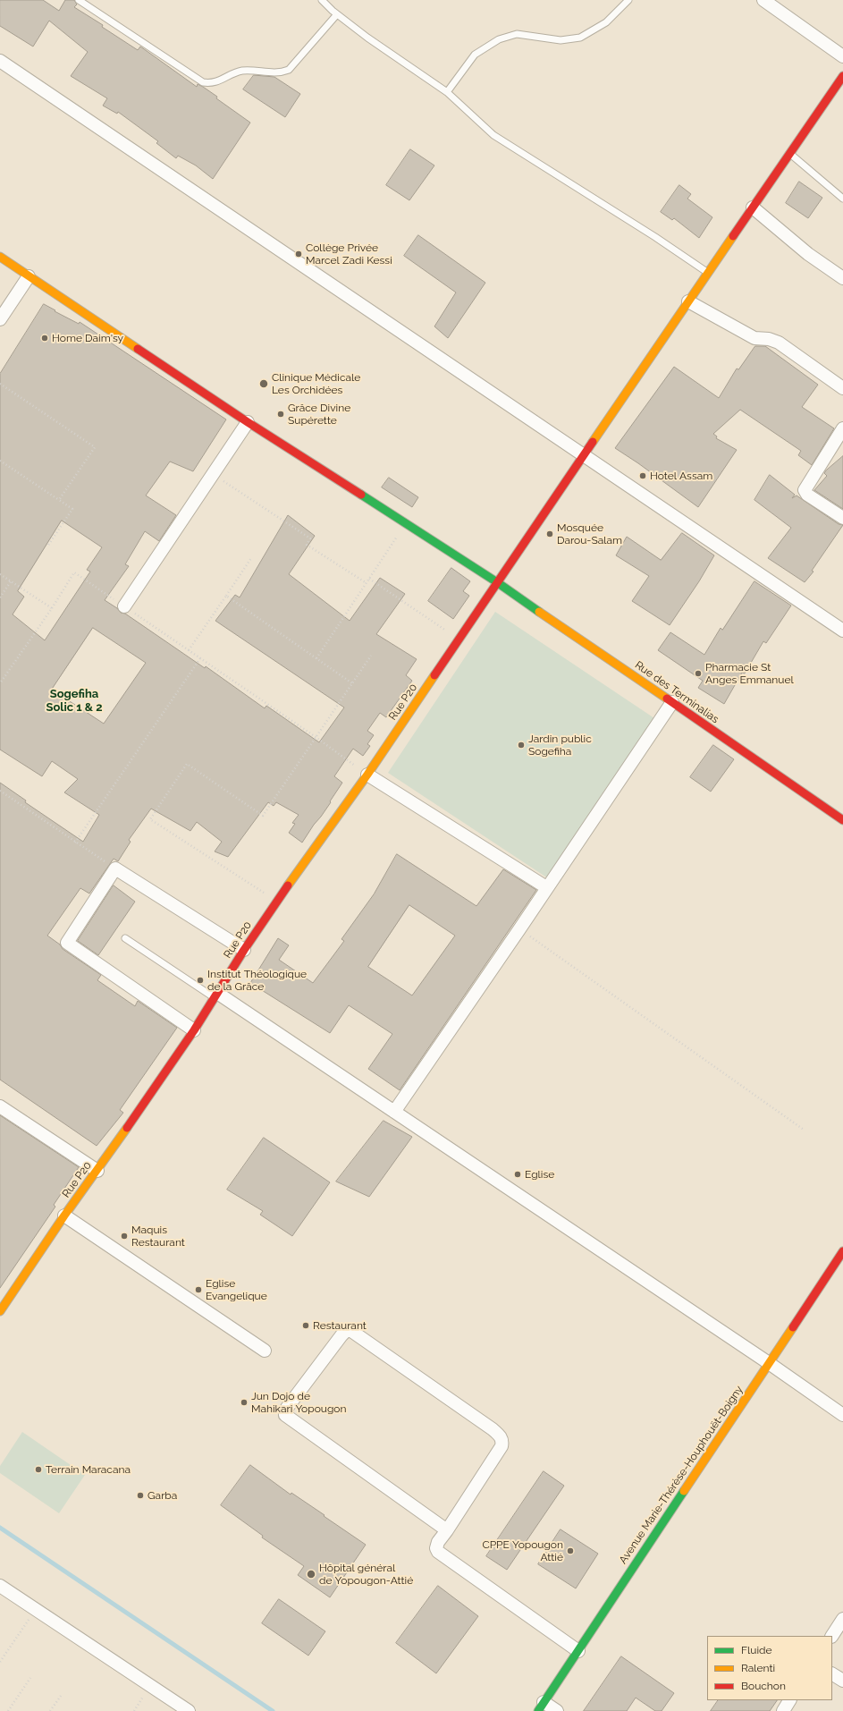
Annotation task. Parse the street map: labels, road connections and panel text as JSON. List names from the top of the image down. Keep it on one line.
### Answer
{"streets":{"street":["Rue des Terminalias","Rue P20","Avenue Marie-Thérèse-Houphouët-Boigny"]},"crossings":[["Rue des Terminalias","Rue P20"]],"districts":["Sogefiha Solic 1 & 2"],"places":["Collège Privée Marcel Zadi Kessi","Home Daim'sy","Clinique Médicale Les Orchidées","Grâce Divine Supérette","Hotel Assam","Mosquée Darou-Salam","Pharmacie St Anges Emmanuel","Jardin public Sogefiha","Institut Théologique de la Grâce","Eglise","Maquis Restaurant","Eglise Evangelique","Restaurant","Jun Dojo de Mahikari Yopougon","Terrain Maracana","Garba","CPPE Yopougon Attié","Hôpital général de Yopougon-Attié"],"legend":["Fluide","Ralenti","Bouchon"]}
